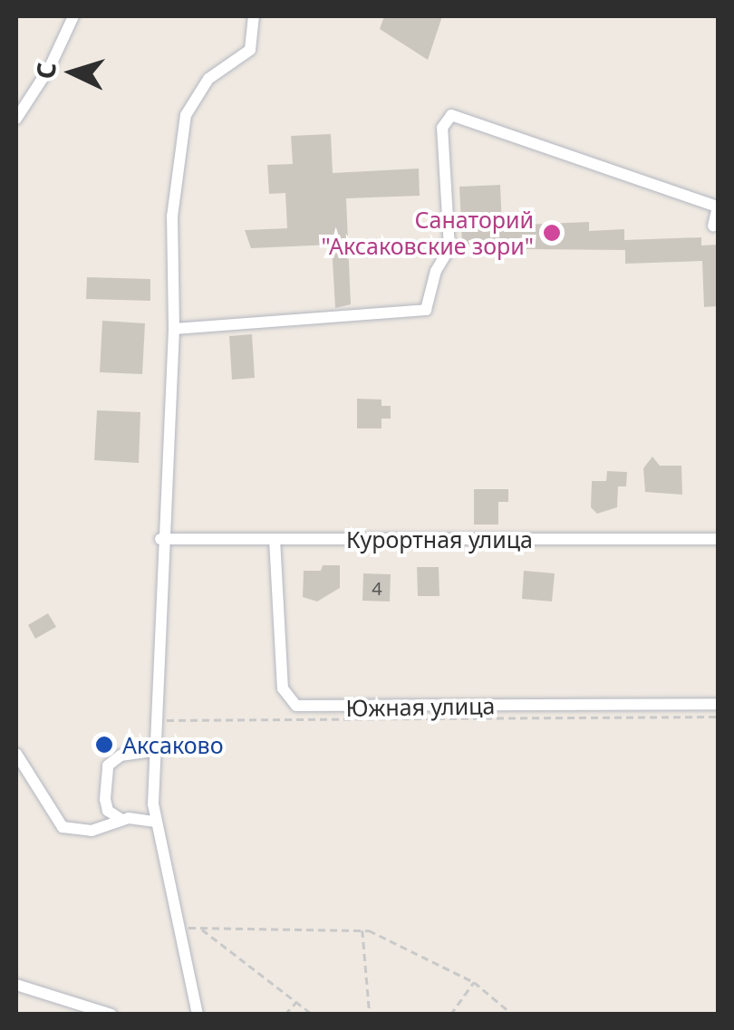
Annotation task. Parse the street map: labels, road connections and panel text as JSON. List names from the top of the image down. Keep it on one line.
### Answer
{"streets":{"street":["Курортная улица","Южная улица"]},"crossings":[["Курортная улица","Южная улица"]],"places":["Санаторий \"Аксаковские зори\"","Аксаково"],"house_numbers":["4"],"north":"left"}
